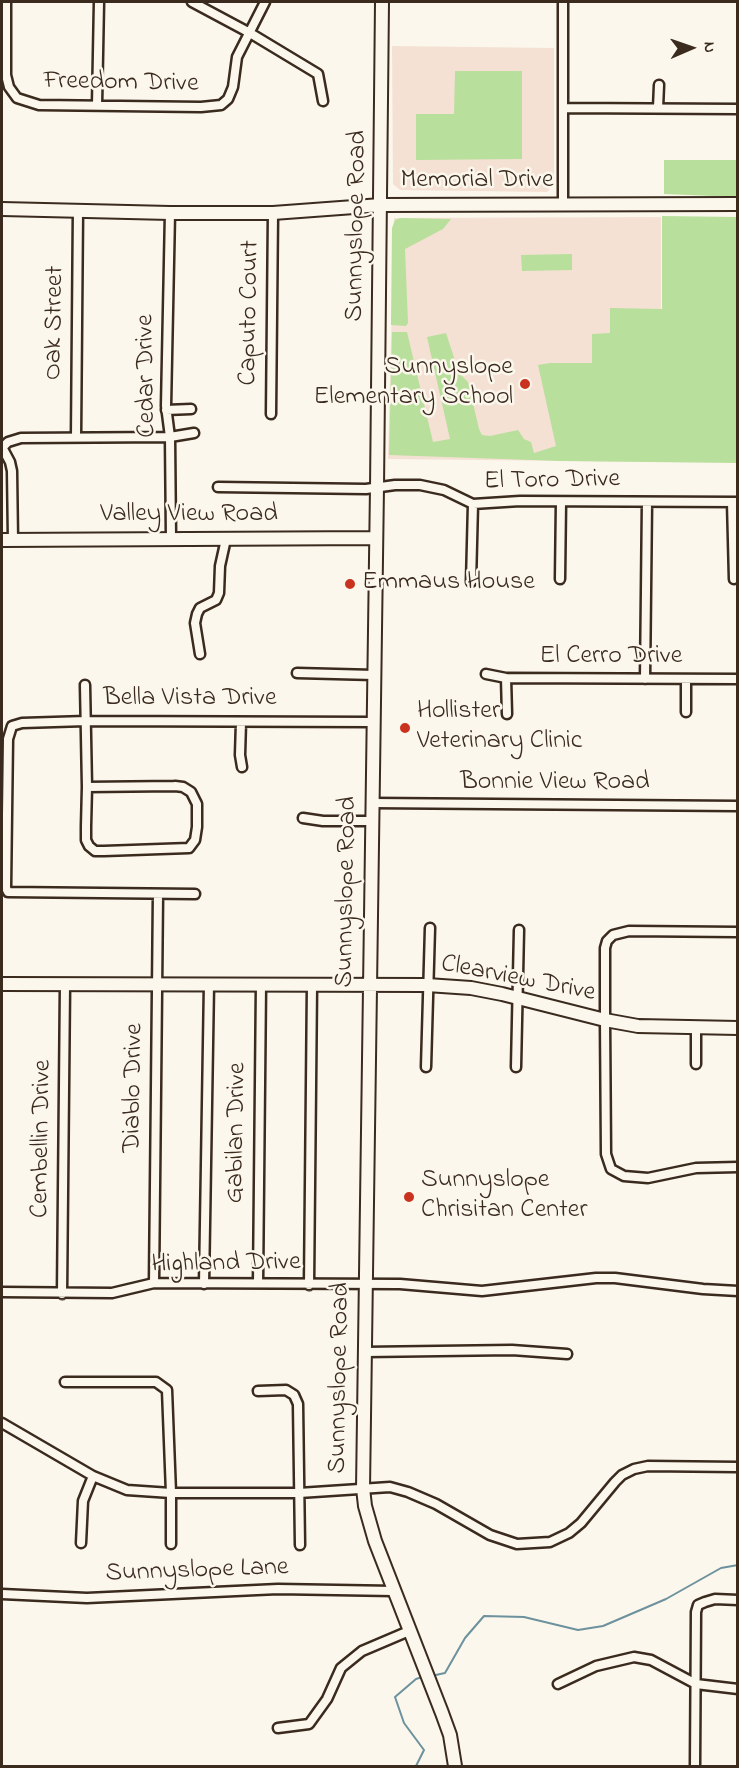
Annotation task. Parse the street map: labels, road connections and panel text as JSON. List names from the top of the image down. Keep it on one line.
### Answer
{"streets":{"street":["Freedom Drive","Memorial Drive","Sunnyslope Road","Caputo Court","Oak Street","Cedar Drive","El Toro Drive","Valley View Road","El Cerro Drive","Bella Vista Drive","Bonnie View Road","Clearview Drive","Diablo Drive","Gabilan Drive","Cembellin Drive","Highland Drive","Sunnyslope Lane"]},"crossings":[["Memorial Drive","Sunnyslope Road"],["Memorial Drive","Caputo Court"],["Memorial Drive","Oak Street"],["Memorial Drive","Cedar Drive"],["Sunnyslope Road","El Toro Drive"],["Sunnyslope Road","Valley View Road"],["Sunnyslope Road","Bella Vista Drive"],["Sunnyslope Road","Bonnie View Road"],["Sunnyslope Road","Clearview Drive"],["Sunnyslope Road","Highland Drive"],["Sunnyslope Road","Sunnyslope Lane"],["Cedar Drive","Valley View Road"],["Bella Vista Drive","Diablo Drive"],["Clearview Drive","Diablo Drive"],["Clearview Drive","Gabilan Drive"],["Clearview Drive","Cembellin Drive"],["Diablo Drive","Highland Drive"],["Gabilan Drive","Highland Drive"],["Cembellin Drive","Highland Drive"]],"places":["Sunnyslope Elementary School","Emmaus House","Hollister Veterinary Clinic","Sunnyslope Chrisitan Center"],"north":"right"}
